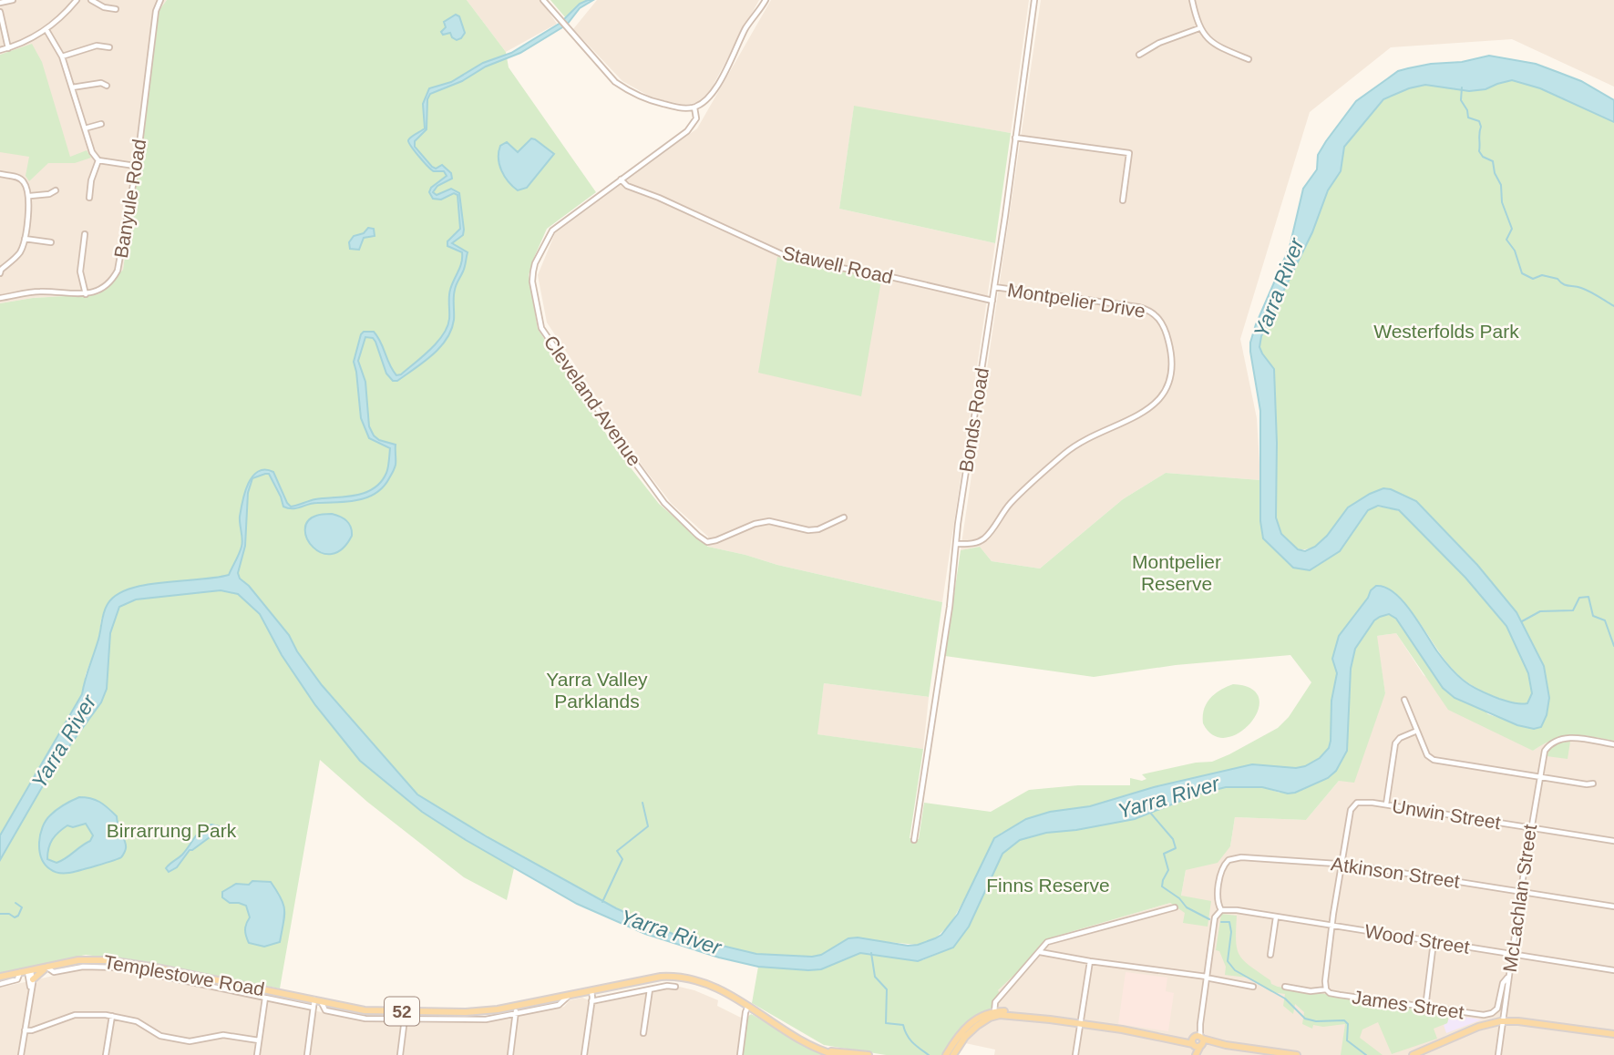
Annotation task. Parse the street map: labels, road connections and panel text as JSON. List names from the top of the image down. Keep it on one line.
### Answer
{"streets":{"main road":["Templestowe Road","52"],"street":["Banyule Road","Stawell Road","Montpelier Drive","Cleveland Avenue","Bonds Road","Unwin Street","Atkinson Street","McLachlan Street","Wood Street","James Street"]},"crossings":[["Stawell Road","Cleveland Avenue"],["Stawell Road","Bonds Road"],["Montpelier Drive","Bonds Road"],["Unwin Street","Atkinson Street"],["Unwin Street","McLachlan Street"],["Atkinson Street","McLachlan Street"],["Atkinson Street","Wood Street"],["McLachlan Street","Wood Street"],["McLachlan Street","James Street"]],"water":["Yarra River"],"parks":["Westerfolds Park","Montpelier Reserve","Yarra Valley Parklands","Birrarrung Park","Finns Reserve"]}
